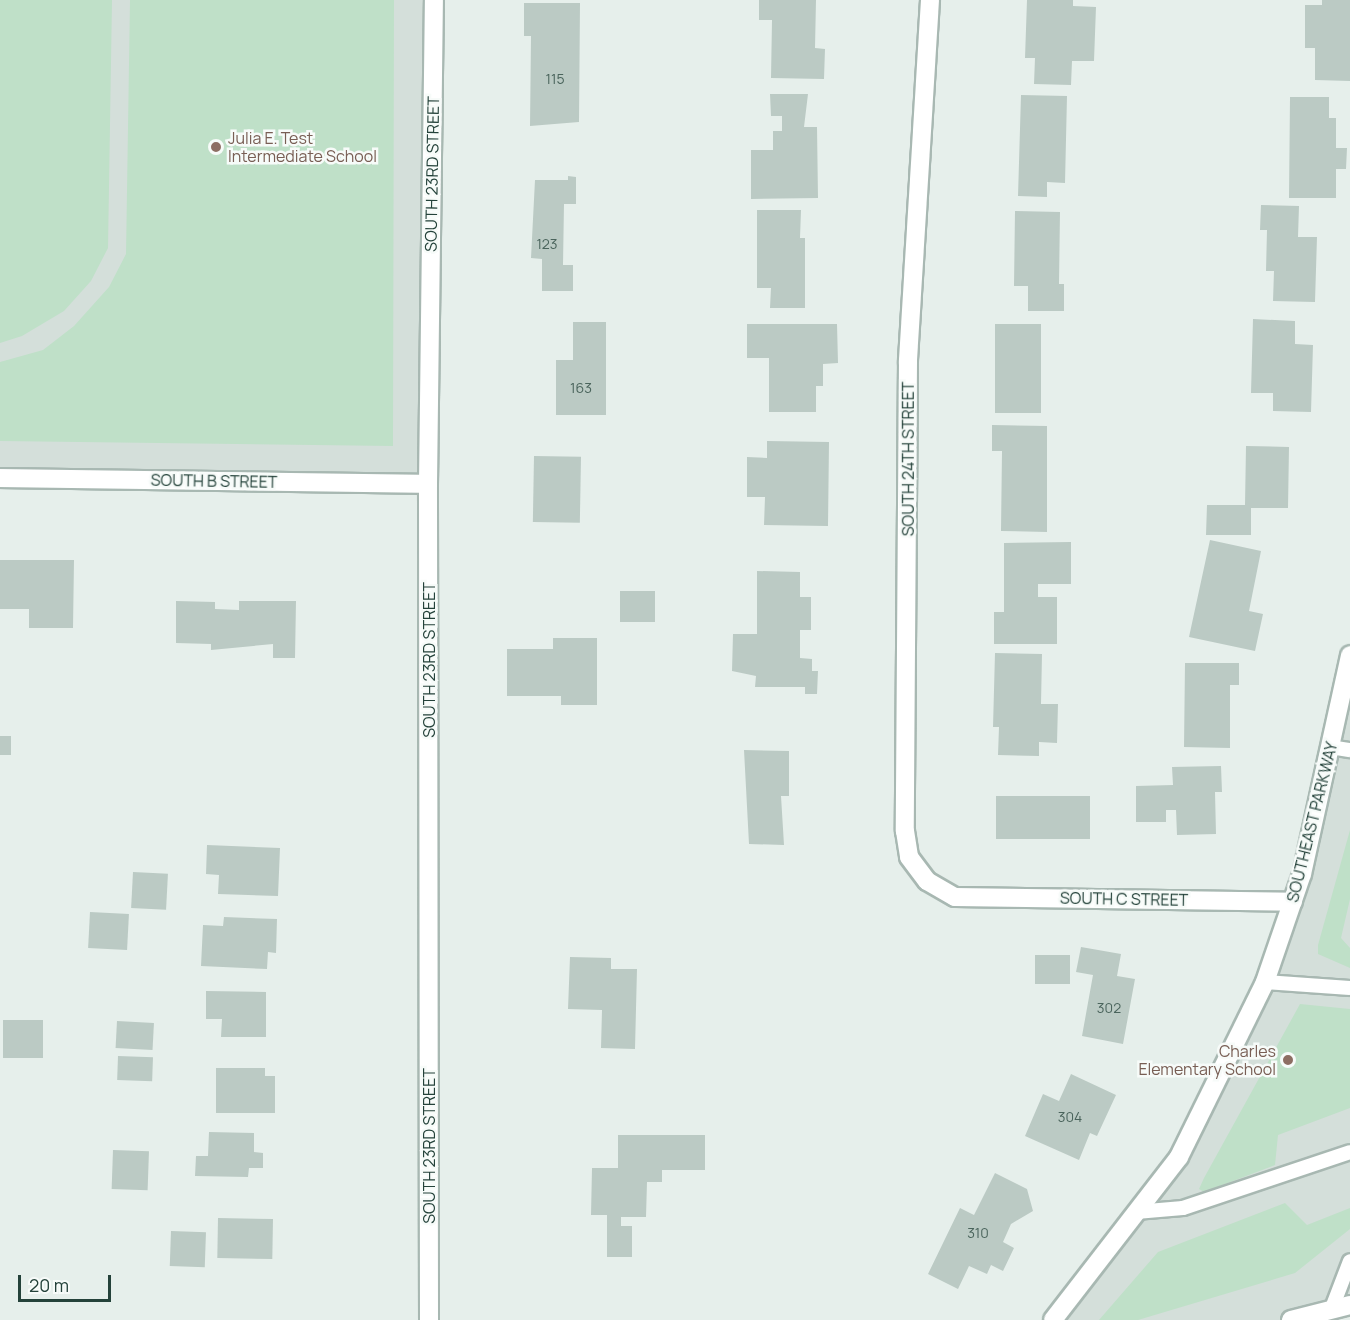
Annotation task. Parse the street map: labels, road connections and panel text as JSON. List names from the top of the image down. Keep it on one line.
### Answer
{"streets":{"street":["SOUTH 23RD STREET","SOUTH 24TH STREET","SOUTH B STREET","SOUTHEAST PARKWAY","SOUTH C STREET"]},"crossings":[["SOUTH 23RD STREET","SOUTH B STREET"],["SOUTH 24TH STREET","SOUTH C STREET"],["SOUTHEAST PARKWAY","SOUTH C STREET"]],"places":["Julia E. Test Intermediate School","Charles Elementary School"],"house_numbers":["115","123","163","302","304","310"],"scale_bar":"20 m"}
